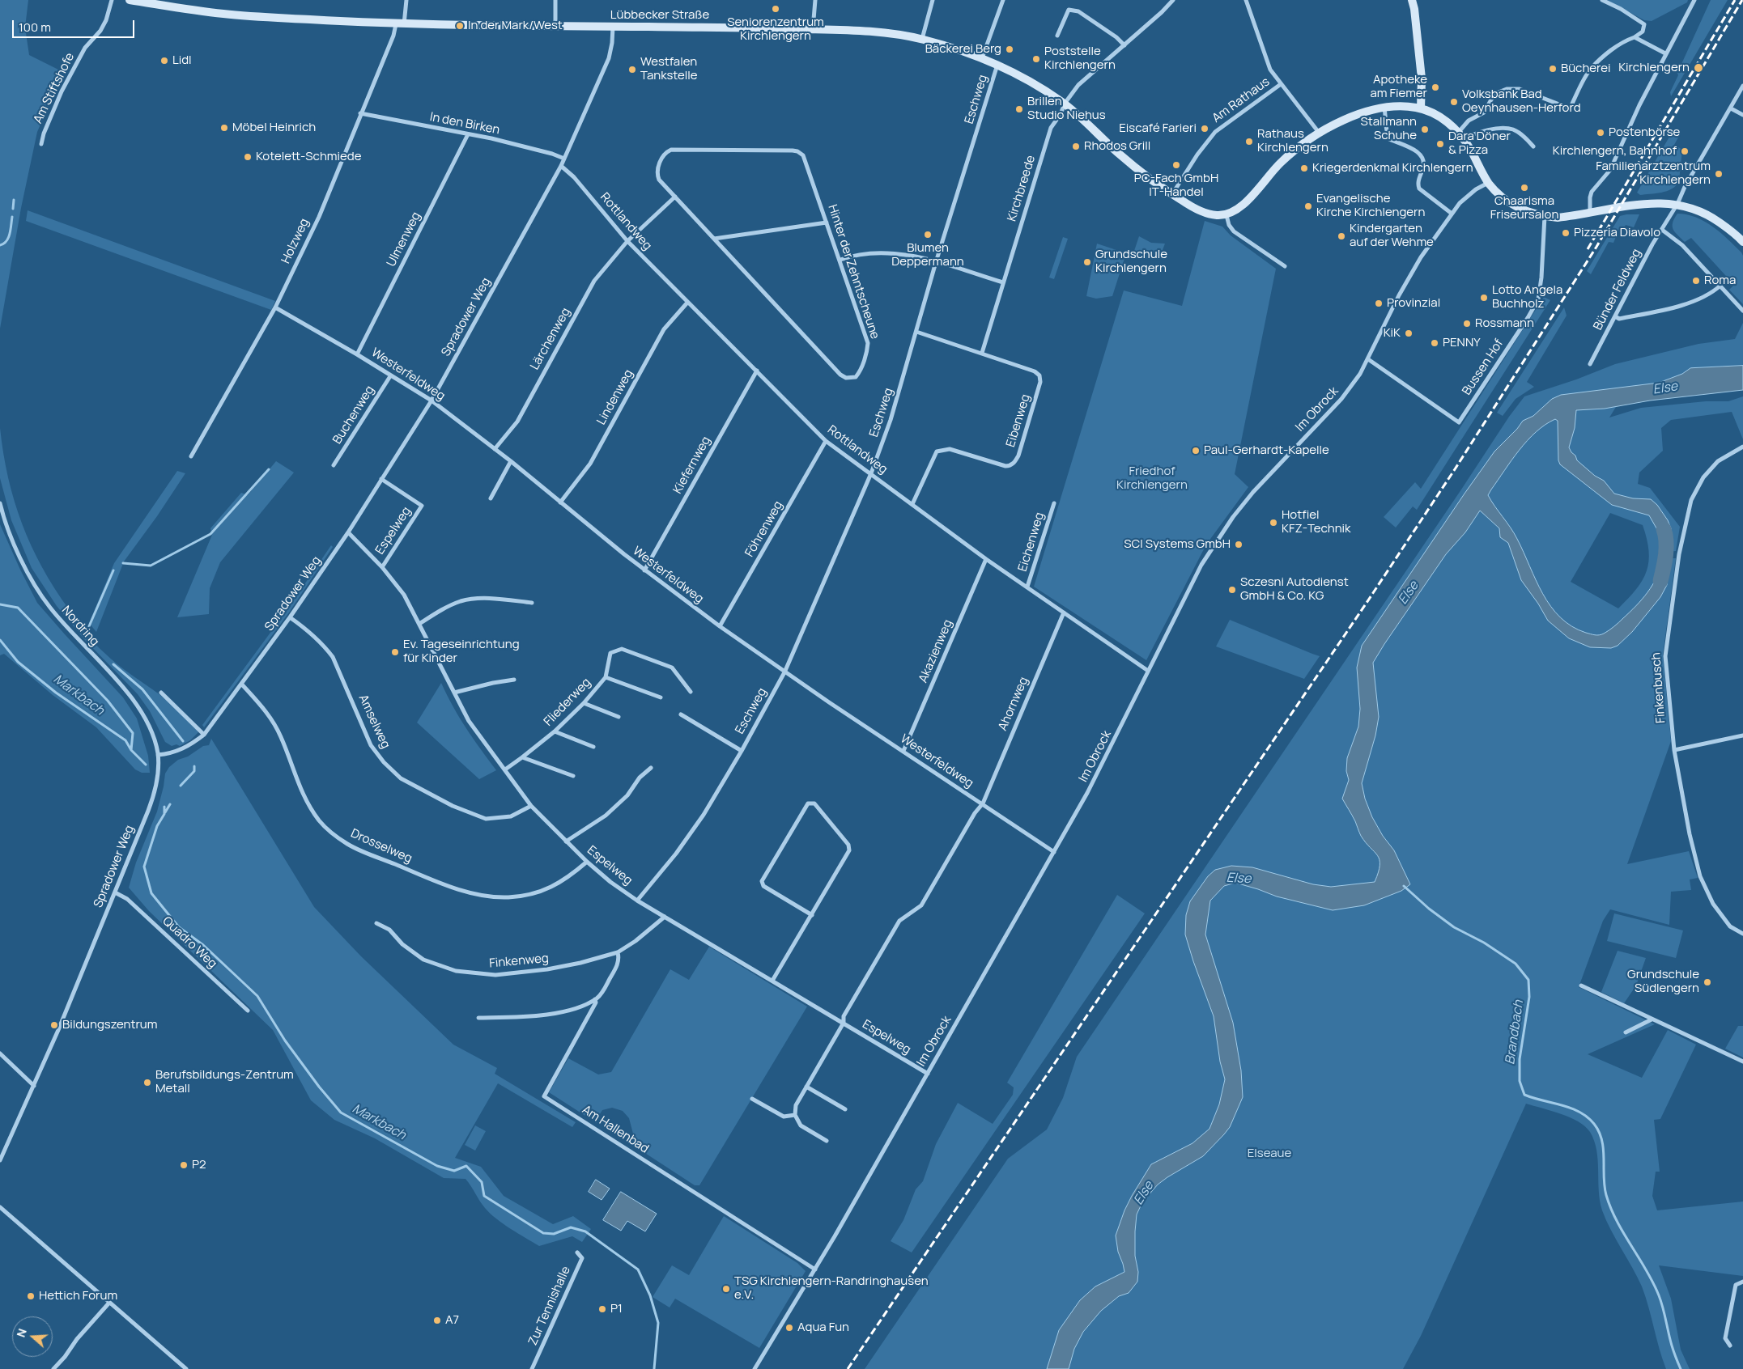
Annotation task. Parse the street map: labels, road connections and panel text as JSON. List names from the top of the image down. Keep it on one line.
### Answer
{"streets":{"street":["Lübbecker Straße","Am Stiftshofe","Eschweg","Am Rathaus","In den Birken","Kirchbreede","Rottlandweg","Ulmenweg","Holzweg","Hinter der Zehntscheune","Bünder Feldweg","Spradower Weg","Lärchenweg","Bussen Hof","Westerfeldweg","Lindenweg","Im Obrock","Buchenweg","Eibenweg","Kiefernweg","Föhrenweg","Espelweg","Eichenweg","Nordring","Akazienweg","Finkenbusch","Fliederweg","Ahornweg","Amselweg","Drosselweg","Quadro Weg","Finkenweg","Am Hallenbad","Zur Tennishalle"]},"crossings":[["Lübbecker Straße","Eschweg"],["Lübbecker Straße","Am Rathaus"],["Lübbecker Straße","Kirchbreede"],["Lübbecker Straße","Holzweg"],["Lübbecker Straße","Spradower Weg"],["Eschweg","Rottlandweg"],["Eschweg","Westerfeldweg"],["Eschweg","Eibenweg"],["Eschweg","Espelweg"],["In den Birken","Ulmenweg"],["In den Birken","Holzweg"],["In den Birken","Spradower Weg"],["Kirchbreede","Eibenweg"],["Rottlandweg","Spradower Weg"],["Rottlandweg","Lärchenweg"],["Rottlandweg","Lindenweg"],["Rottlandweg","Im Obrock"],["Rottlandweg","Eibenweg"],["Rottlandweg","Kiefernweg"],["Rottlandweg","Föhrenweg"],["Rottlandweg","Eichenweg"],["Rottlandweg","Akazienweg"],["Rottlandweg","Ahornweg"],["Ulmenweg","Westerfeldweg"],["Holzweg","Westerfeldweg"],["Hinter der Zehntscheune","Lärchenweg"],["Spradower Weg","Westerfeldweg"],["Spradower Weg","Espelweg"],["Spradower Weg","Nordring"],["Spradower Weg","Amselweg"],["Spradower Weg","Drosselweg"],["Spradower Weg","Quadro Weg"],["Lärchenweg","Westerfeldweg"],["Bussen Hof","Im Obrock"],["Westerfeldweg","Lindenweg"],["Westerfeldweg","Im Obrock"],["Westerfeldweg","Buchenweg"],["Westerfeldweg","Kiefernweg"],["Westerfeldweg","Föhrenweg"],["Westerfeldweg","Akazienweg"],["Westerfeldweg","Ahornweg"],["Im Obrock","Espelweg"],["Im Obrock","Am Hallenbad"],["Espelweg","Fliederweg"],["Espelweg","Ahornweg"],["Espelweg","Amselweg"],["Espelweg","Drosselweg"],["Espelweg","Finkenweg"],["Finkenweg","Am Hallenbad"]],"water":["Else","Markbach","Brandbach"],"parks":["Friedhof Kirchlengern","Elseaue"],"places":["Seniorenzentrum Kirchlengern","In der Mark/West","Bäckerei Berg","Poststelle Kirchlengern","Lidl","Kirchlengern","Bücherei","Westfalen Tankstelle","Apotheke am Fiemer","Volksbank Bad Oeynhausen-Herford","Brillen Studio Niehus","Möbel Heinrich","Eiscafé Farieri","Stallmann Schuhe","Postenbörse","Rathaus Kirchlengern","Dara Döner & Pizza","Rhodos Grill","Kirchlengern, Bahnhof","Kotelett-Schmiede","PC-Fach GmbH IT-Handel","Kriegerdenkmal Kirchlengern","Familienarztzentrum Kirchlengern","Chaarisma Friseursalon","Evangelische Kirche Kirchlengern","Pizzeria Diavolo","Blumen Deppermann","Kindergarten auf der Wehme","Grundschule Kirchlengern","Roma","Lotto Angela Buchholz","Provinzial","Rossmann","KiK","PENNY","Paul-Gerhardt-Kapelle","Hotfiel KFZ-Technik","SCI Systems GmbH","Sczesni Autodienst GmbH & Co. KG","Ev. Tageseinrichtung für Kinder","Grundschule Südlengern","Bildungszentrum","Berufsbildungs-Zentrum Metall","P2","TSG Kirchlengern-Randringhausen e.V.","Hettich Forum","P1","A7","Aqua Fun"],"scale_bar":"100 m","north":"left"}
